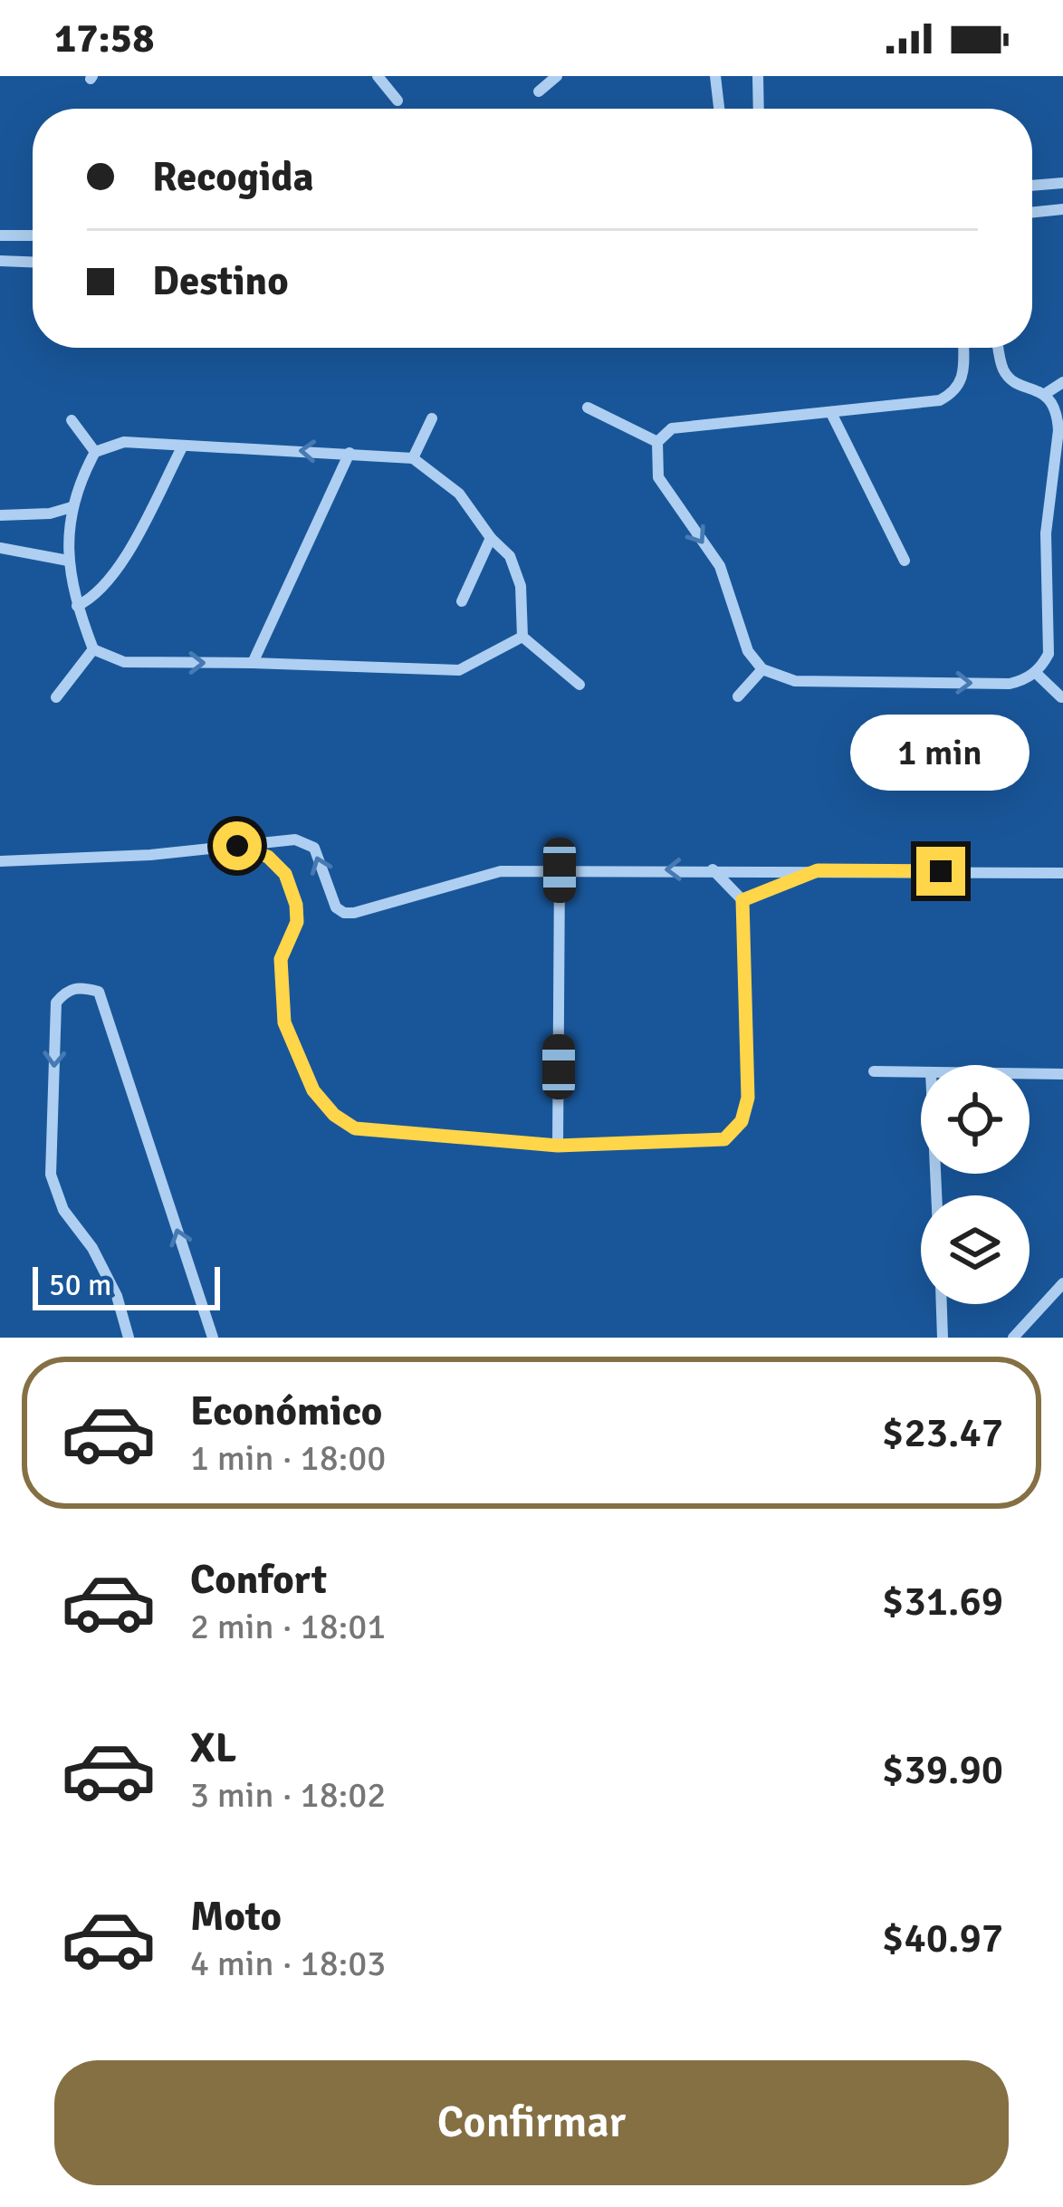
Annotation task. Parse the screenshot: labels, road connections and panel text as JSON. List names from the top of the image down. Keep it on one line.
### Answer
{"scale_bar":"50 m","page":{"status":"17:58","banner":["Recogida","Destino"],"bubble":"1 min","scale":"50 m","list":[{"name":"Económico","note":"1 min · 18:00","value":"$23.47"},{"name":"Confort","note":"2 min · 18:01","value":"$31.69"},{"name":"XL","note":"3 min · 18:02","value":"$39.90"},{"name":"Moto","note":"4 min · 18:03","value":"$40.97"}],"buttons":"Confirmar"}}
